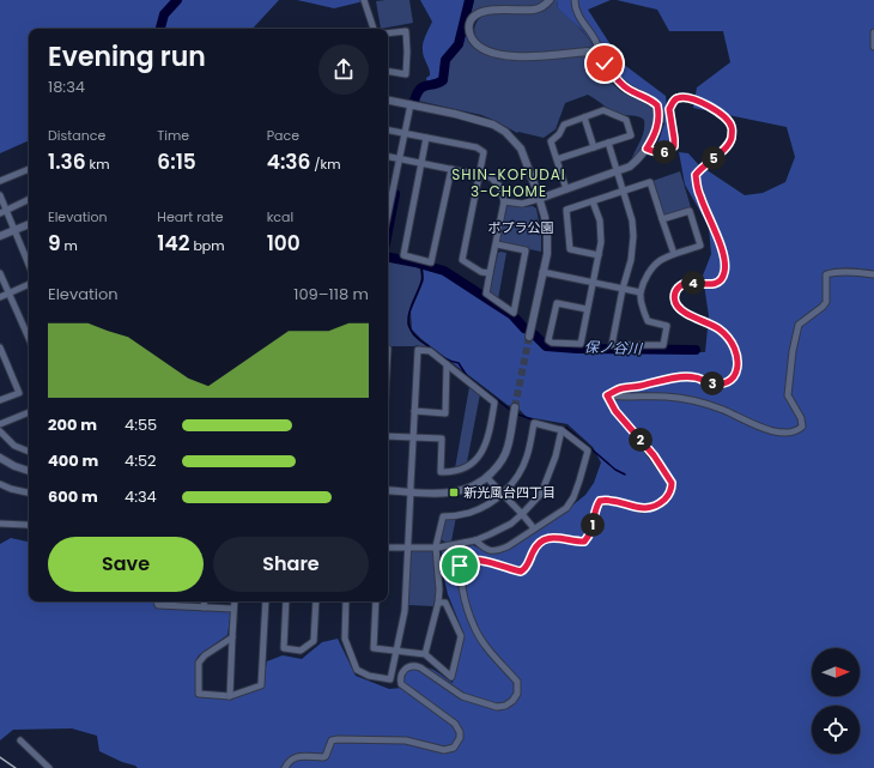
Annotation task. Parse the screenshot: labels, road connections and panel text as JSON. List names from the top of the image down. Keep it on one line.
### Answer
{"districts":["SHIN-KOFUDAI 3-CHOME"],"water":["保ノ谷川"],"parks":["ポプラ公園"],"places":{"transit":["新光風台四丁目"]},"north":"right","page":{"heading":["Evening run","18:34"],"stats":[["Distance","1.36 km"],["Time","6:15"],["Pace","4:36 /km"],["Elevation","9 m"],["Heart rate","142 bpm"],["kcal","100"]],"pins":["6","5","4","3","2","1"],"chart":["Elevation","109–118 m"],"list":[{"name":"200 m","note":"4:55"},{"name":"400 m","note":"4:52"},{"name":"600 m","note":"4:34"}],"buttons":["Save","Share"]}}
